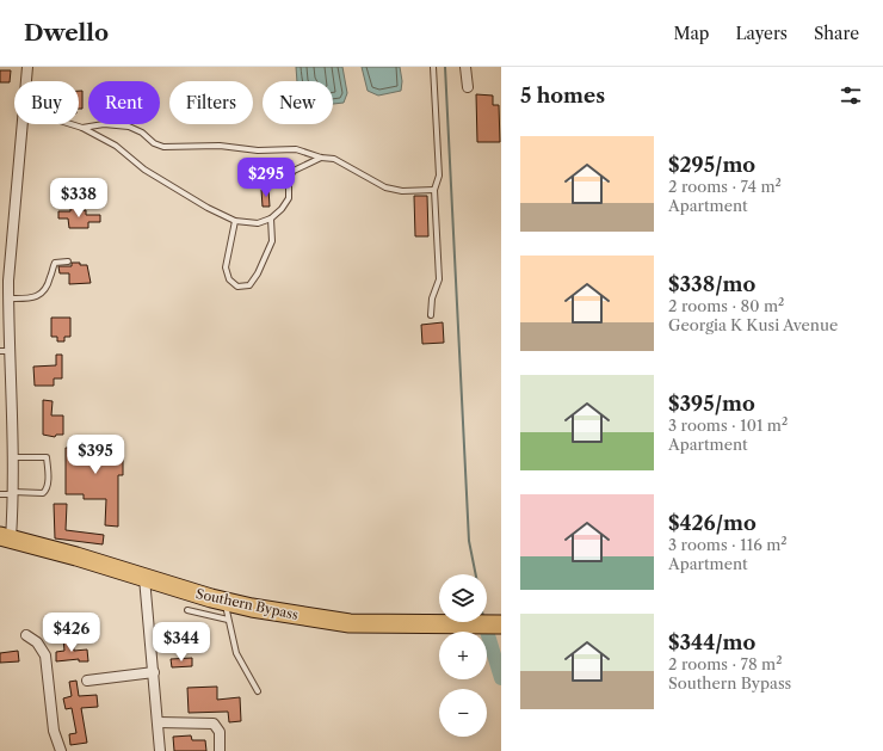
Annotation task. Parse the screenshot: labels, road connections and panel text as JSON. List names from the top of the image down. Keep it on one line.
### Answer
{"streets":{"highway":["Southern Bypass"]},"page":{"header":"Dwello","nav":["Map","Layers","Share"],"heading":"5 homes","chip":["Buy","Rent","Filters","New"],"list":[{"name":"$295/mo","note":"2 rooms · 74 m² · Apartment"},{"name":"$338/mo","note":"2 rooms · 80 m² · Georgia K Kusi Avenue"},{"name":"$395/mo","note":"3 rooms · 101 m² · Apartment"},{"name":"$426/mo","note":"3 rooms · 116 m² · Apartment"},{"name":"$344/mo","note":"2 rooms · 78 m² · Southern Bypass"}],"price":["$295","$338","$395","$426","$344"],"map_buttons":["+","−"]}}
